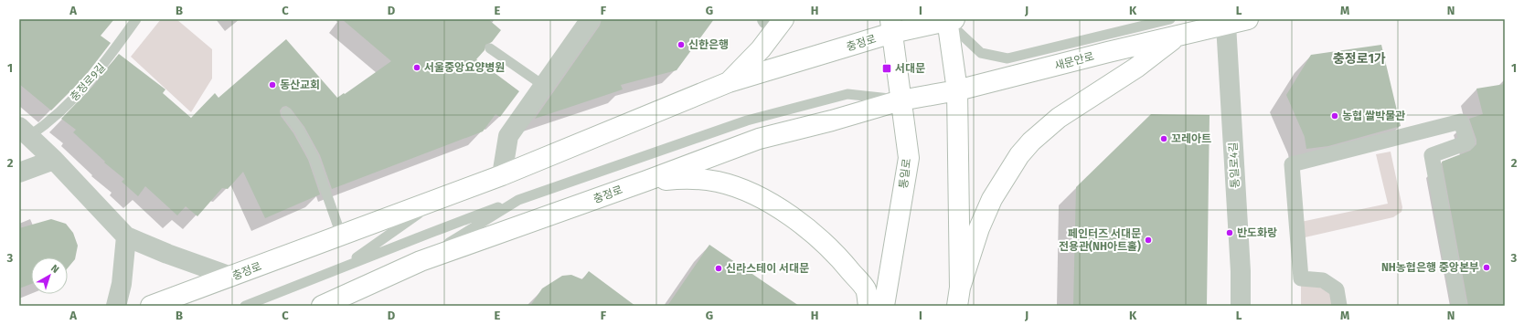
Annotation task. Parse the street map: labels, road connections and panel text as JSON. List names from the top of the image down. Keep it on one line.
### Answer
{"streets":{"main road":["충정로","새문안로","통일로"],"street":["충정로9길","통일로4길"]},"crossings":[["충정로","새문안로"],["충정로","충정로9길"],["충정로","통일로"],["새문안로","통일로4길"],["새문안로","통일로"]],"districts":["충정로1가"],"places":{"other":["신한은행","서울중앙요양병원","동산교회","농협 쌀박물관","꼬레아트","반도화랑","페인터즈 서대문 전용관(NH아트홀)","NH농협은행 중앙본부","신라스테이 서대문"],"transit":["서대문"]},"north":"top right","grid":{"columns":["A","B","C","D","E","F","G","H","I","J","K","L","M","N"],"rows":["1","2","3"]}}
